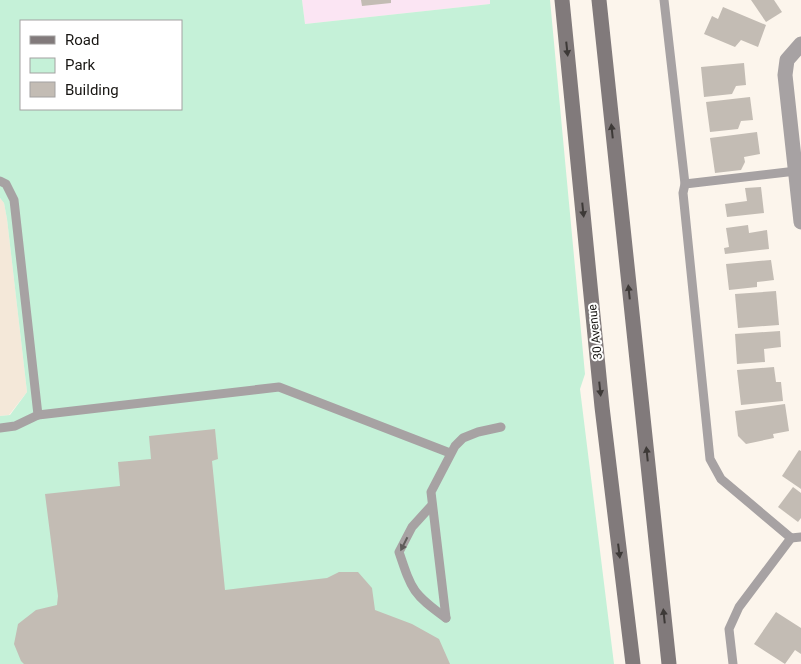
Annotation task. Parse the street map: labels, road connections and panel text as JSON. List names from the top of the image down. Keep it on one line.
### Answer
{"streets":{"main road":["30 Avenue"]},"legend":["Road","Park","Building"]}
